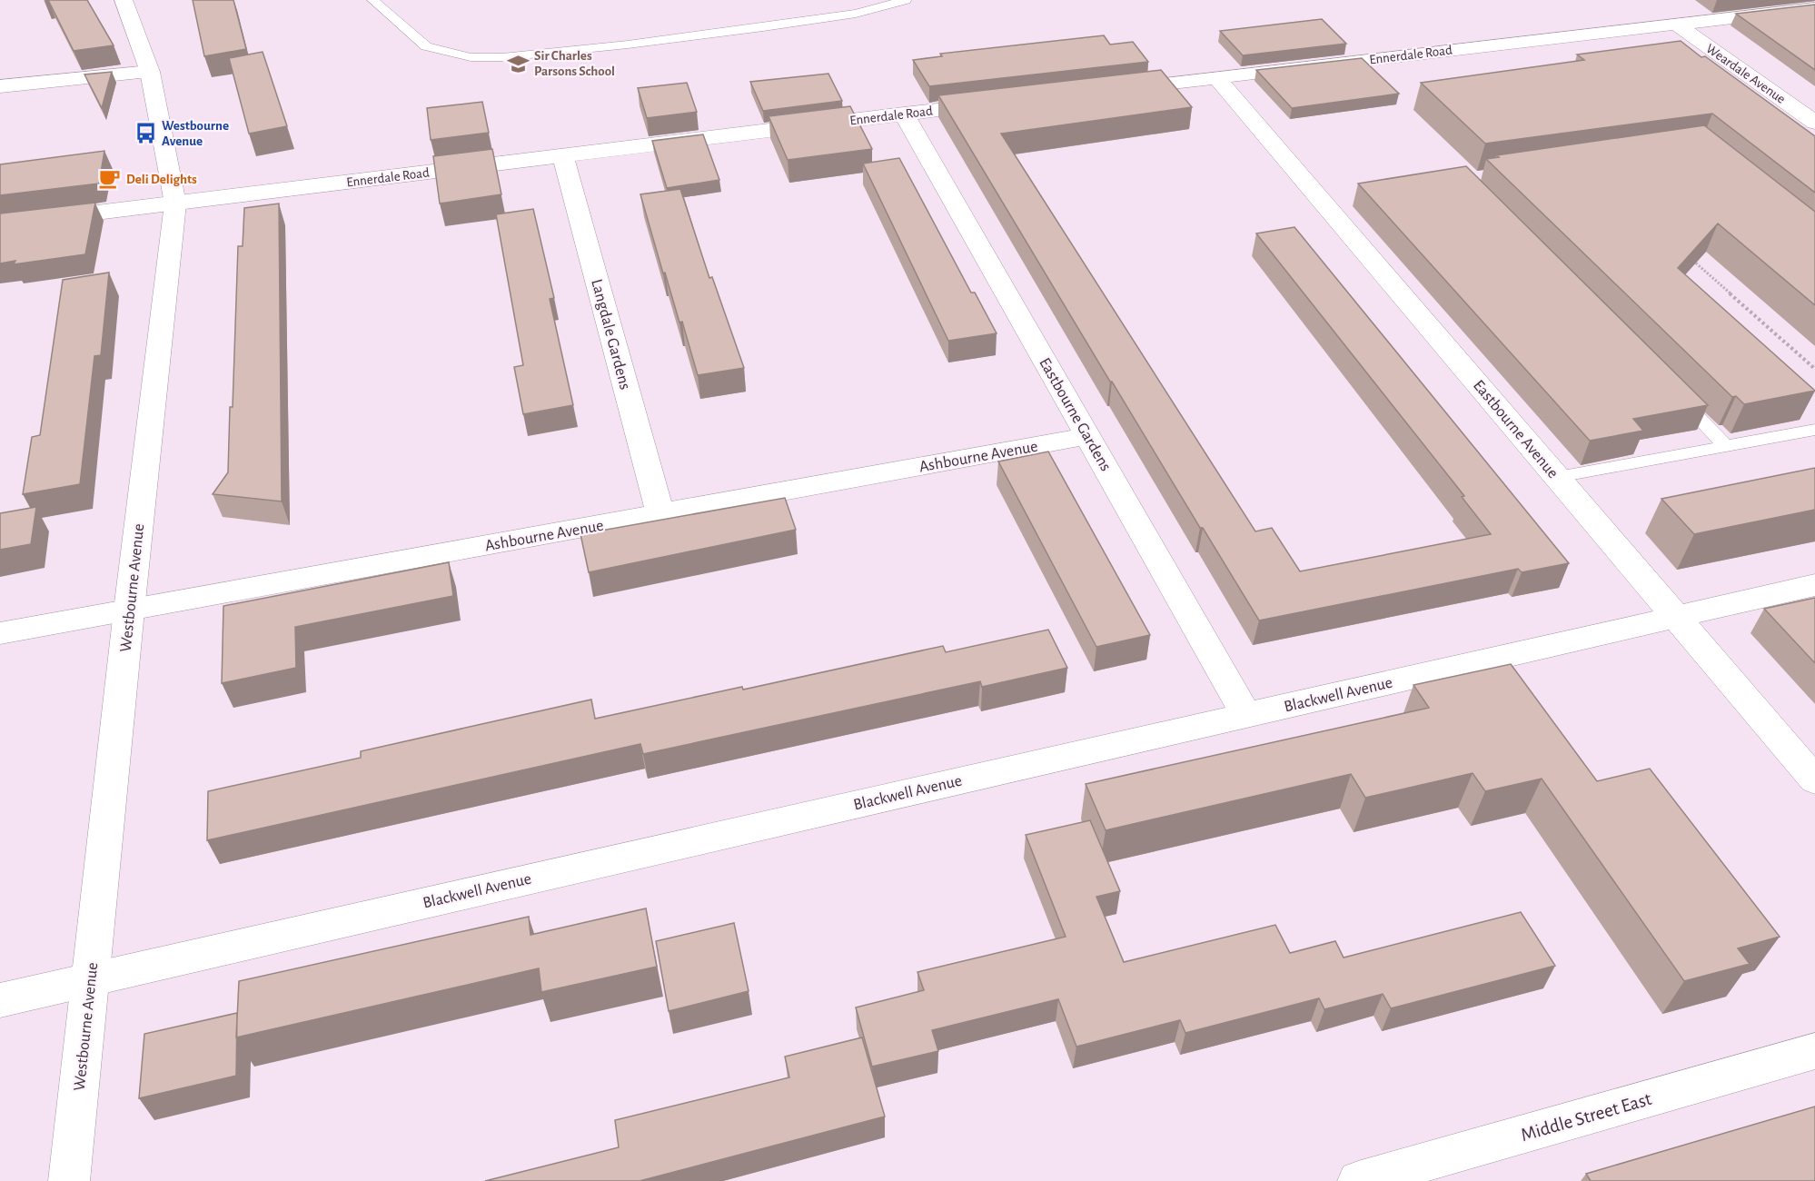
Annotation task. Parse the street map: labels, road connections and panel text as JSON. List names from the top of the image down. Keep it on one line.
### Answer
{"streets":{"street":["Ennerdale Road","Weardale Avenue","Langdale Gardens","Eastbourne Gardens","Eastbourne Avenue","Ashbourne Avenue","Westbourne Avenue","Blackwell Avenue","Middle Street East"]},"crossings":[["Ennerdale Road","Weardale Avenue"],["Ennerdale Road","Langdale Gardens"],["Ennerdale Road","Eastbourne Gardens"],["Ennerdale Road","Eastbourne Avenue"],["Ennerdale Road","Westbourne Avenue"],["Langdale Gardens","Ashbourne Avenue"],["Eastbourne Gardens","Ashbourne Avenue"],["Eastbourne Gardens","Blackwell Avenue"],["Eastbourne Avenue","Blackwell Avenue"],["Ashbourne Avenue","Westbourne Avenue"],["Westbourne Avenue","Blackwell Avenue"]],"places":{"school or university":["Sir Charles Parsons School"],"bus stop":["Westbourne Avenue"],"cafe":["Deli Delights"]}}
